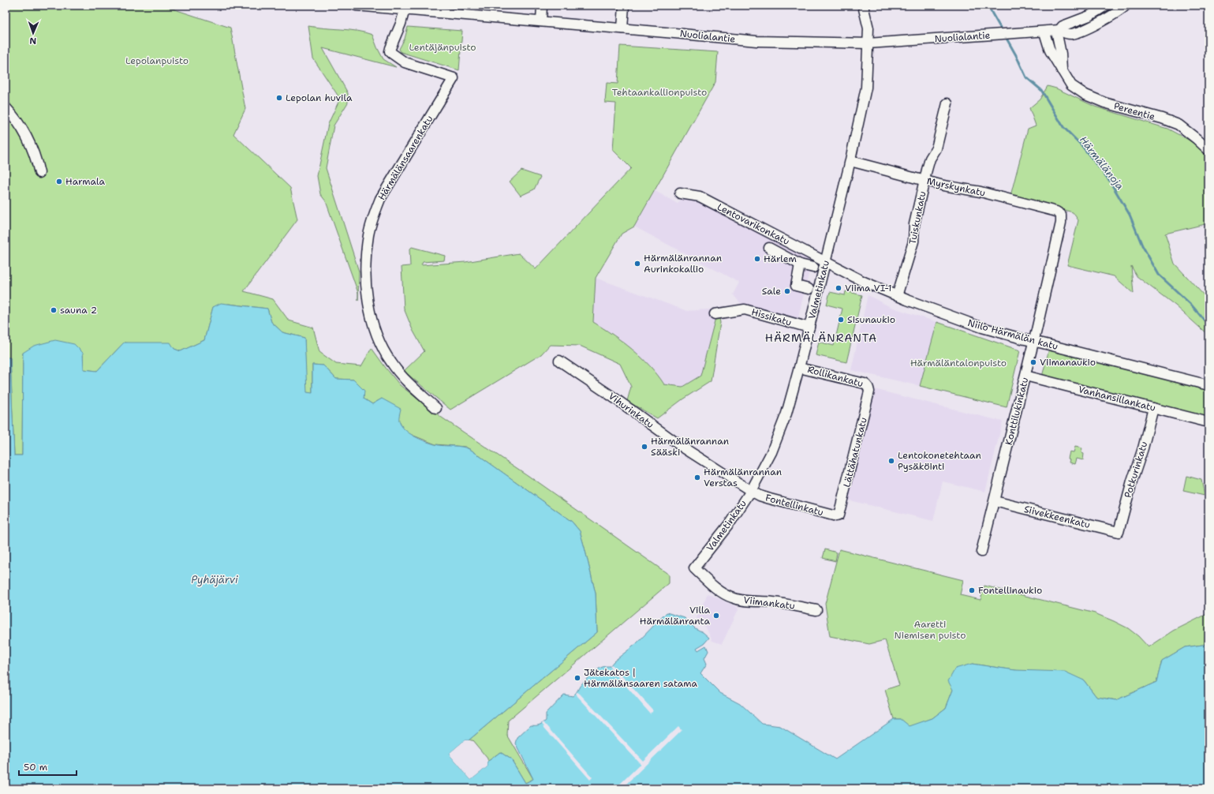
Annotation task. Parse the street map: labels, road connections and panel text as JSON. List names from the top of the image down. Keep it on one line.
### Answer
{"streets":{"street":["Nuolialantie","Pereentie","Härmälänsaarenkatu","Myrskynkatu","Tuiskunkatu","Lentovarikonkatu","Valmetinkatu","Hissikatu","Niilo Härmälän katu","Rollikankatu","Vanhansillankatu","Vihurinkatu","Konttilukinkatu","Lättähatunkatu","Potkurinkatu","Fontellinkatu","Siivekkeenkatu","Viimankatu"]},"crossings":[["Nuolialantie","Pereentie"],["Nuolialantie","Härmälänsaarenkatu"],["Nuolialantie","Valmetinkatu"],["Myrskynkatu","Tuiskunkatu"],["Myrskynkatu","Valmetinkatu"],["Myrskynkatu","Konttilukinkatu"],["Tuiskunkatu","Niilo Härmälän katu"],["Lentovarikonkatu","Valmetinkatu"],["Lentovarikonkatu","Niilo Härmälän katu"],["Valmetinkatu","Hissikatu"],["Valmetinkatu","Niilo Härmälän katu"],["Valmetinkatu","Rollikankatu"],["Valmetinkatu","Vihurinkatu"],["Valmetinkatu","Fontellinkatu"],["Valmetinkatu","Viimankatu"],["Niilo Härmälän katu","Konttilukinkatu"],["Rollikankatu","Lättähatunkatu"],["Vanhansillankatu","Konttilukinkatu"],["Vanhansillankatu","Potkurinkatu"],["Vihurinkatu","Fontellinkatu"],["Konttilukinkatu","Siivekkeenkatu"],["Lättähatunkatu","Fontellinkatu"],["Potkurinkatu","Siivekkeenkatu"]],"districts":["HÄRMÄLÄNRANTA"],"water":["Härmälänoja","Pyhäjärvi"],"parks":["Lentäjänpuisto","Lepolanpuisto","Tehtaankallionpuisto","Härmäläntalonpuisto","Aaretti Niemisen puisto"],"places":["Lepolan huvila","Harmala","Härlem","Härmälänrannan Aurinkokallio","Viima VI-1","Sale","sauna 2","Sisunaukio","Viimanaukio","Härmälänrannan Sääski","Lentokonetehtaan Pysäköinti","Härmälänrannan Verstas","Fontellinaukio","Villa Härmälänranta","Jätekatos | Härmälänsaaren satama"],"scale_bar":"50 m","north":"bottom"}
